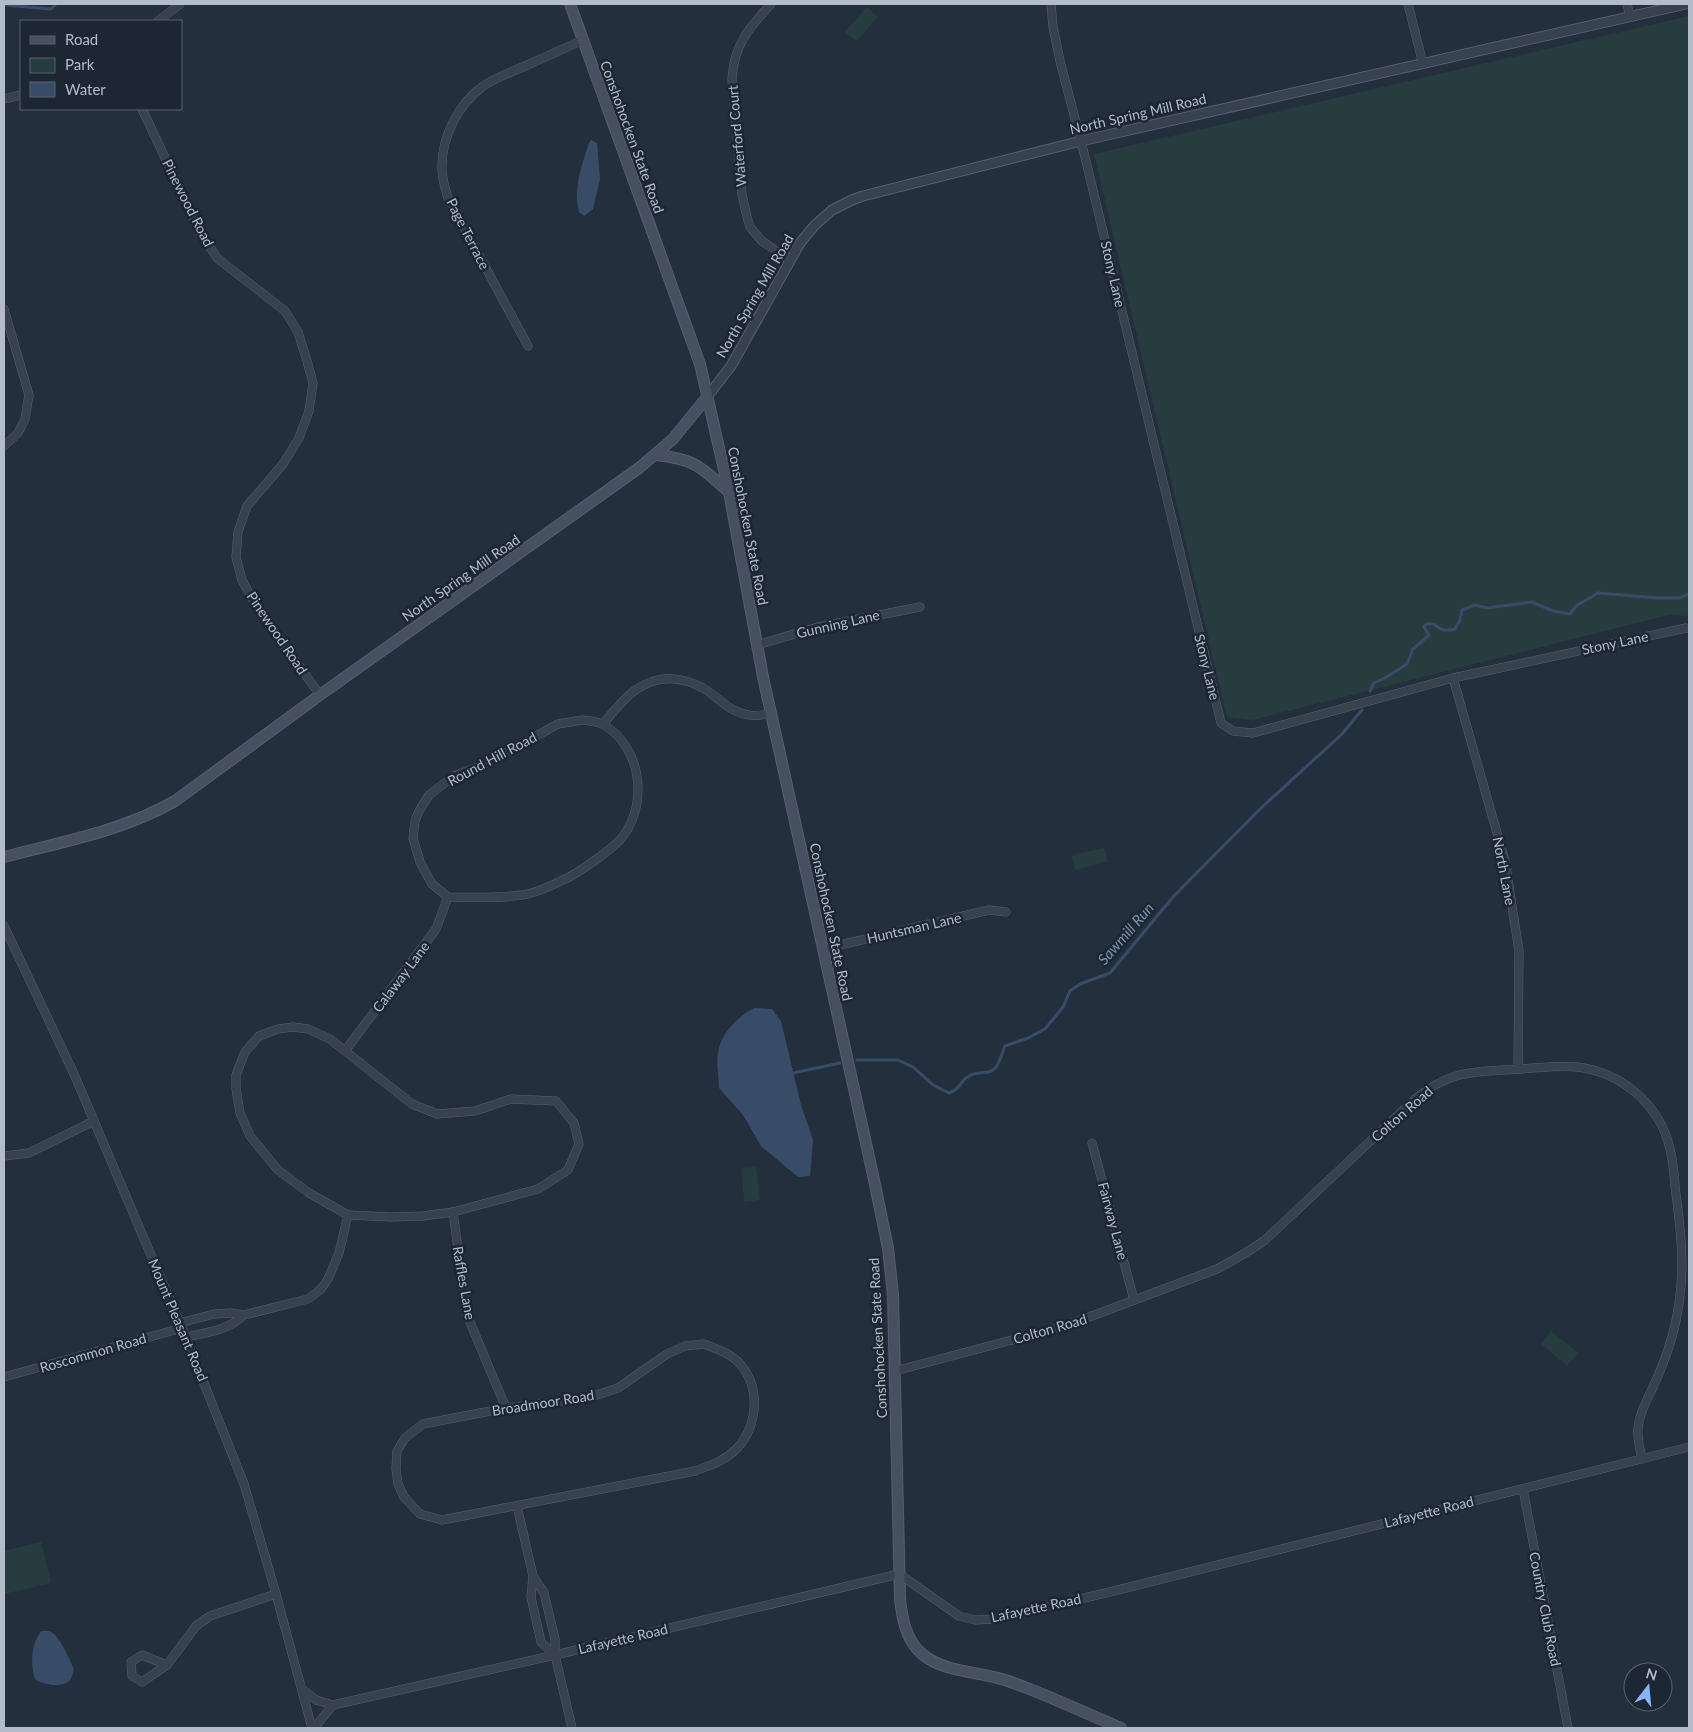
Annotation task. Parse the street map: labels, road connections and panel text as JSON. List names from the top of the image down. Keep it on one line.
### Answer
{"streets":{"main road":["North Spring Mill Road","Conshohocken State Road"],"street":["Waterford Court","Pinewood Road","Page Terrace","Stony Lane","Gunning Lane","Round Hill Road","North Lane","Huntsman Lane","Calaway Lane","Colton Road","Fairway Lane","Raffles Lane","Mount Pleasant Road","Roscommon Road","Broadmoor Road","Lafayette Road","Country Club Road"]},"crossings":[["North Spring Mill Road","Waterford Court"],["North Spring Mill Road","Conshohocken State Road"],["North Spring Mill Road","Pinewood Road"],["North Spring Mill Road","Stony Lane"],["Conshohocken State Road","Page Terrace"],["Conshohocken State Road","Gunning Lane"],["Conshohocken State Road","Huntsman Lane"],["Conshohocken State Road","Colton Road"],["Conshohocken State Road","Lafayette Road"],["Stony Lane","North Lane"],["Round Hill Road","Calaway Lane"],["North Lane","Colton Road"],["Colton Road","Fairway Lane"],["Colton Road","Lafayette Road"],["Raffles Lane","Broadmoor Road"],["Mount Pleasant Road","Roscommon Road"],["Lafayette Road","Country Club Road"]],"water":["Sawmill Run"],"legend":["Road","Park","Water"],"north":"top"}
